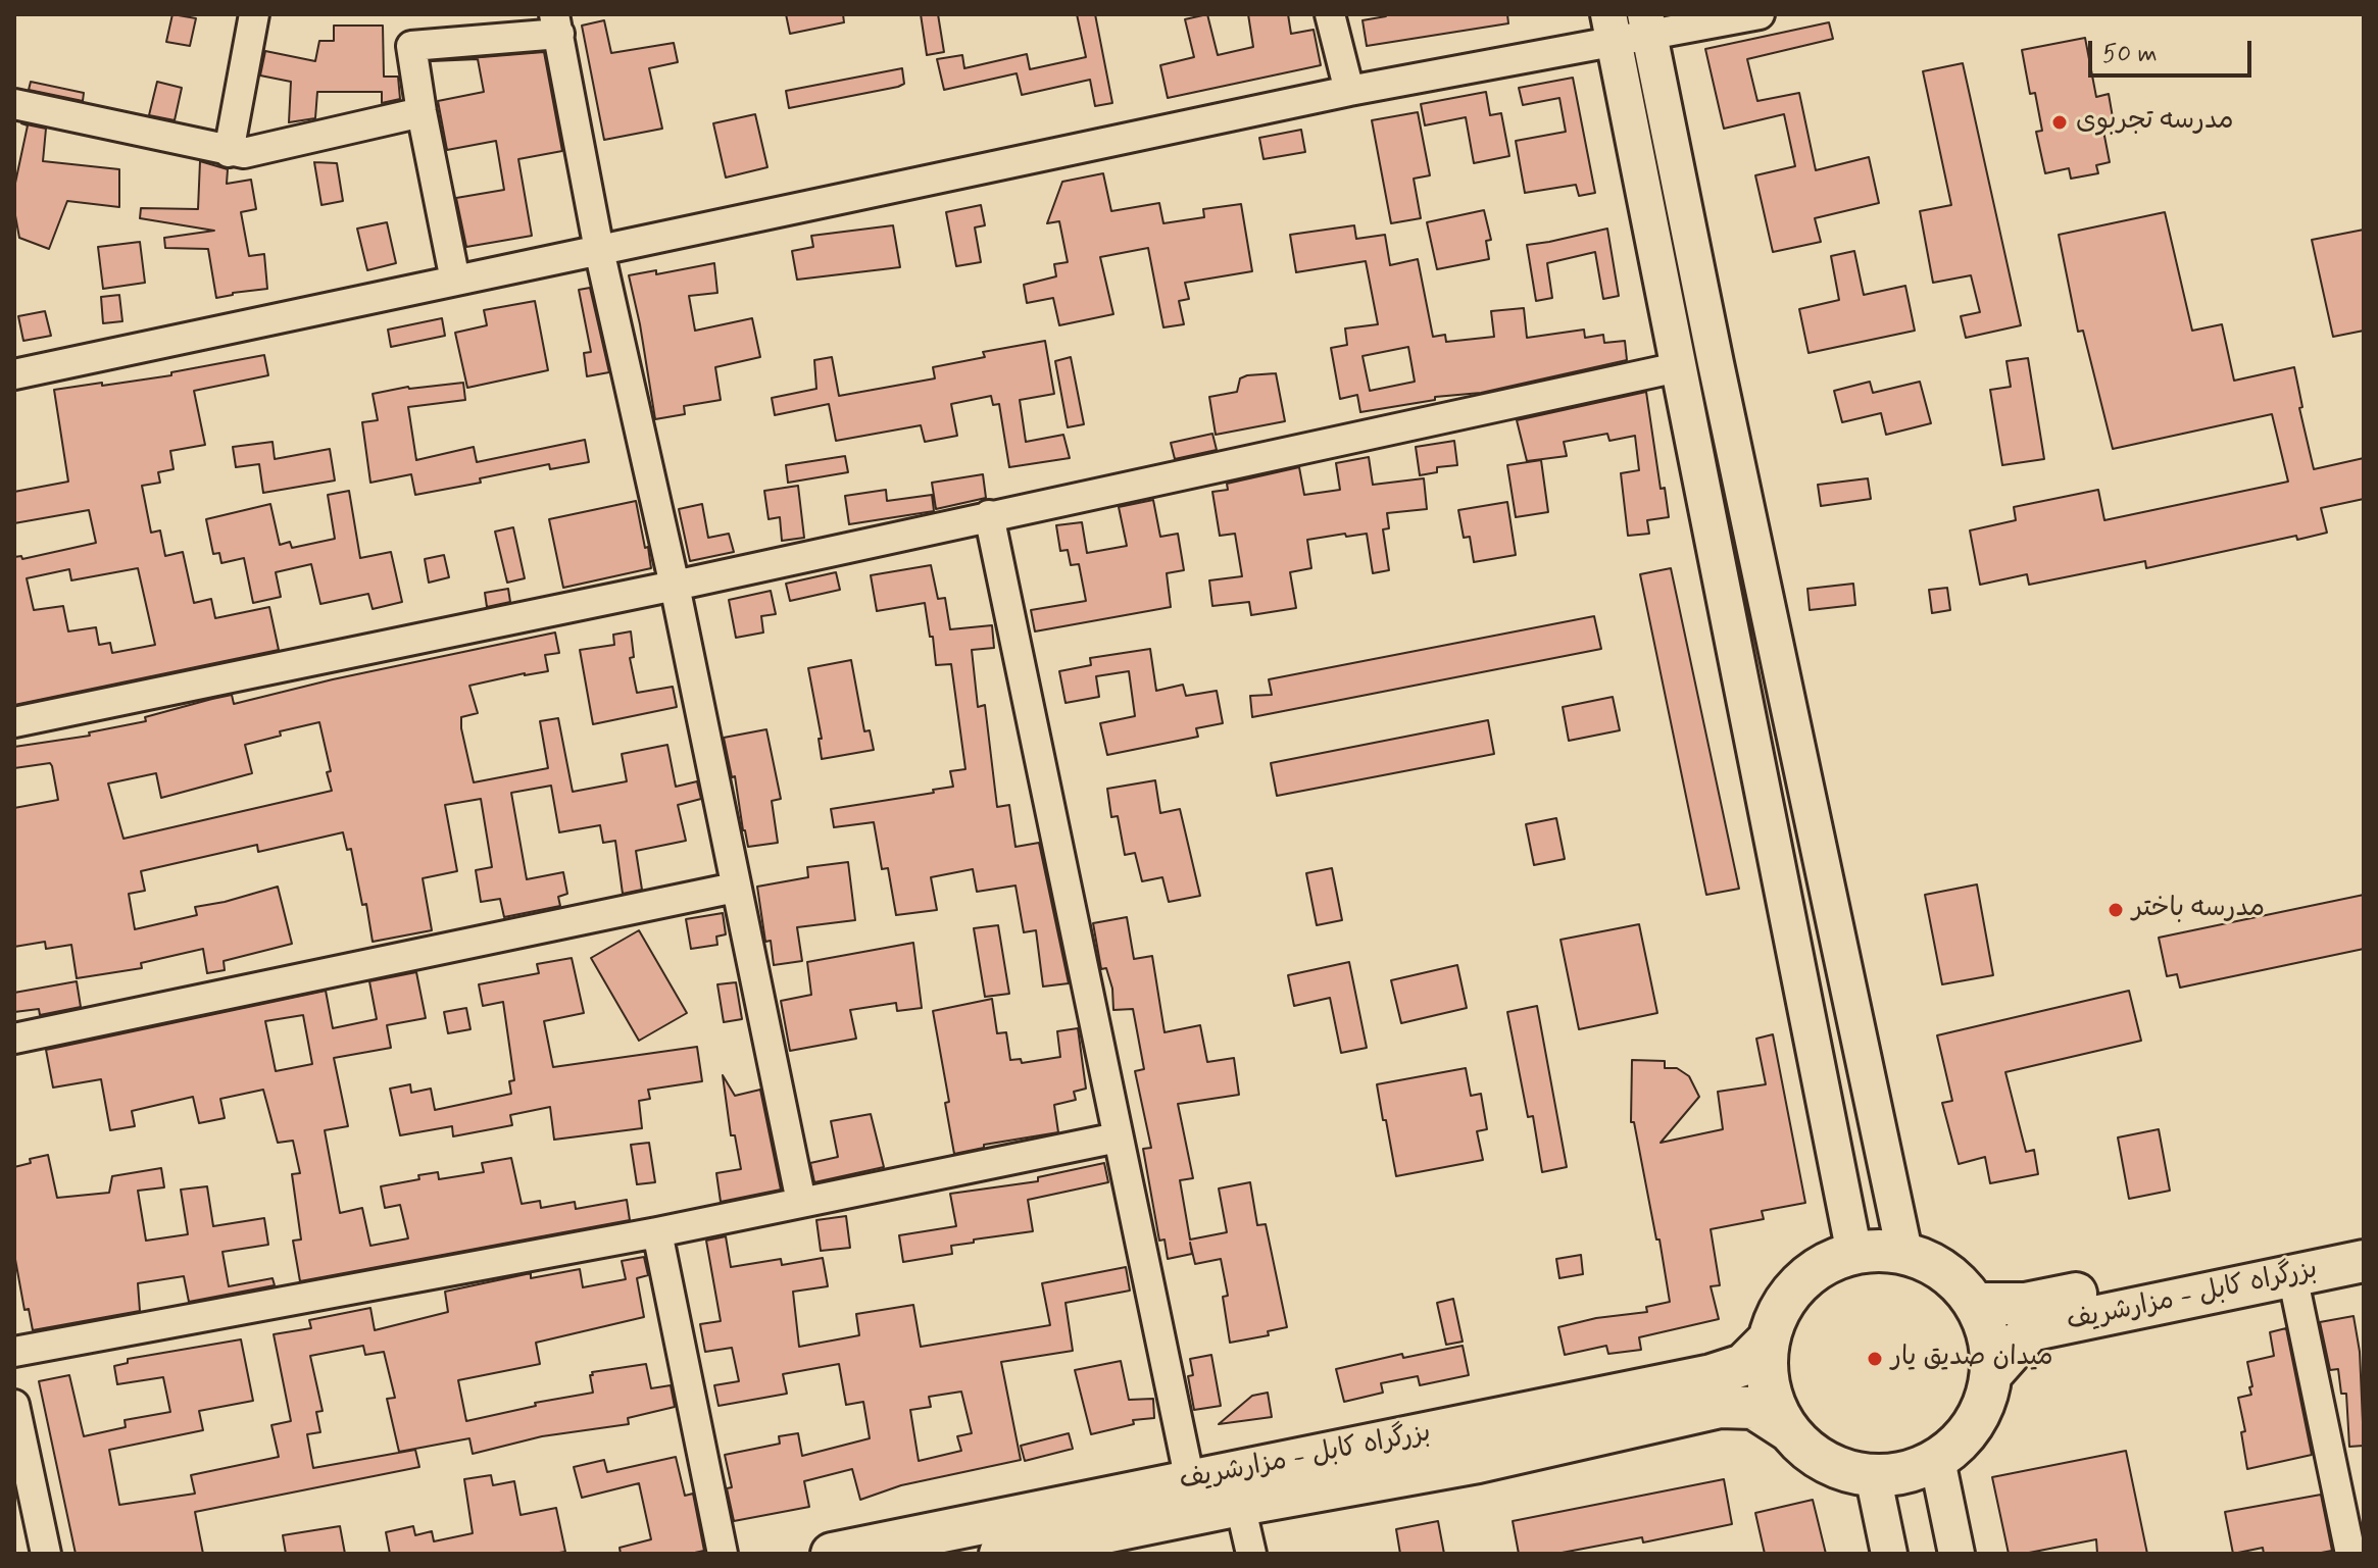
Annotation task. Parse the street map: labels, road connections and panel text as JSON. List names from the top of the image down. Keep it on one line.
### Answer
{"streets":{"highway":["بزرگراه کابل - مزارشریف"]},"places":["مدرسه تجربوى","مدرسه باختر","میدان صدیق یار"],"scale_bar":"50 m"}
